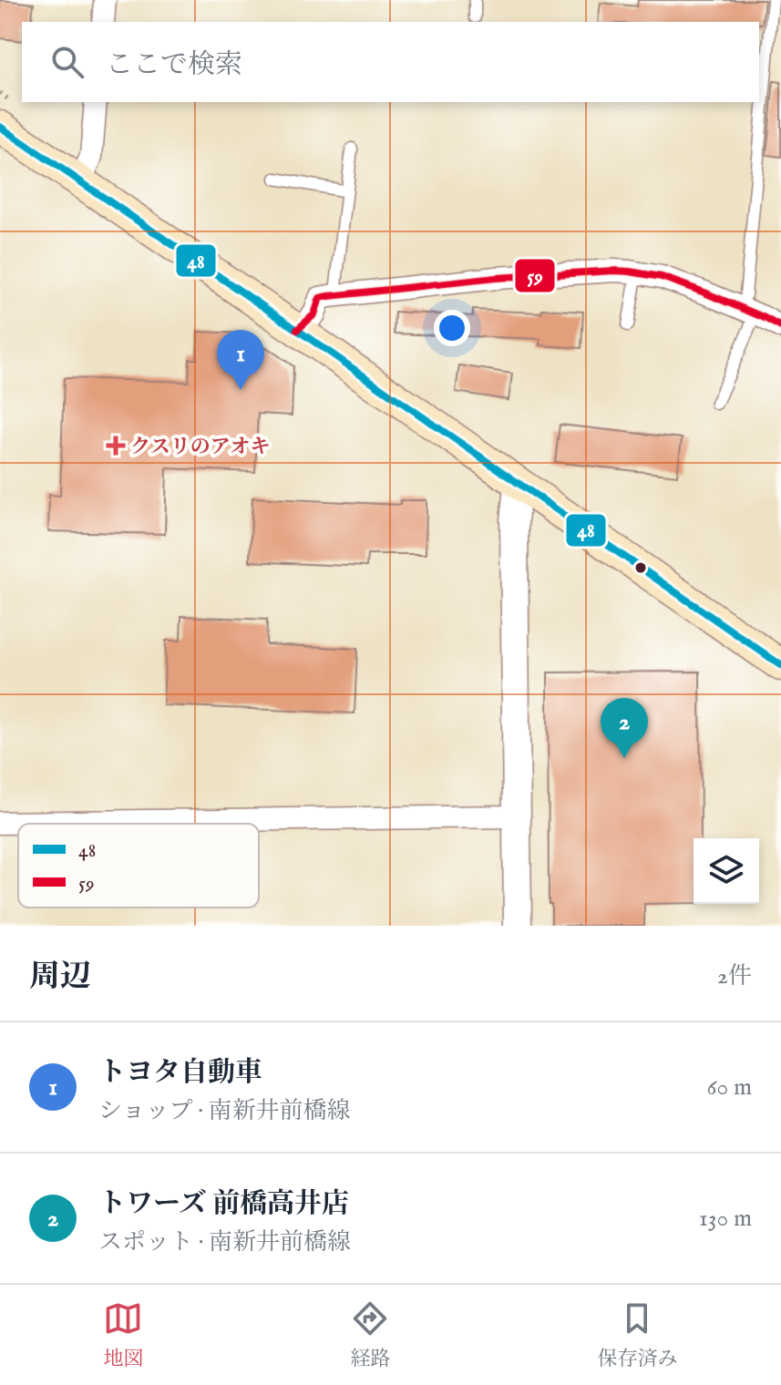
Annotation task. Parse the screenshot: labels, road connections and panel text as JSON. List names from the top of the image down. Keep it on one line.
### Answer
{"places":{"health":["クスリのアオキ"]},"lines":["transit line 48","transit line 59"],"legend":["48","59"],"page":{"search":"ここで検索","pins":["1","2"],"heading":["周辺","2件"],"list":[{"mark":"1","name":"トヨタ自動車","note":"ショップ · 南新井前橋線","value":"60 m"},{"mark":"2","name":"トワーズ 前橋高井店","note":"スポット · 南新井前橋線","value":"130 m"}],"nav":["地図","経路","保存済み"]}}
